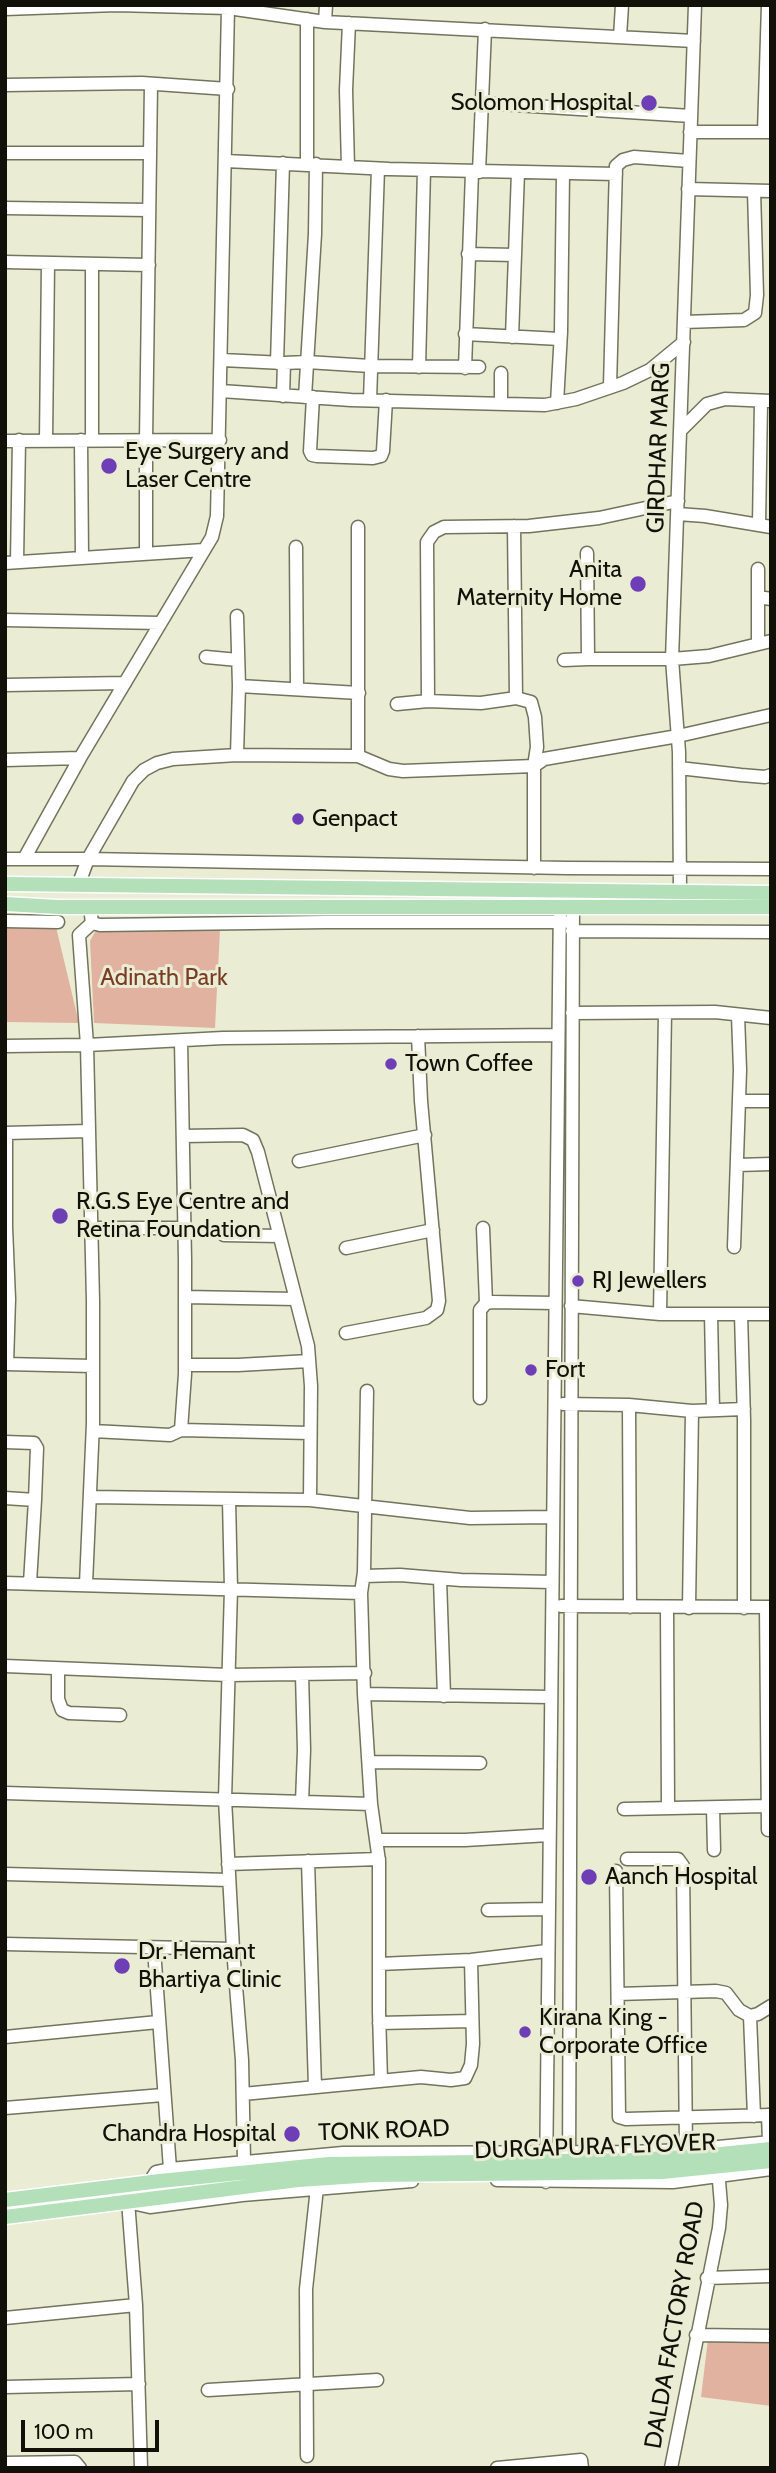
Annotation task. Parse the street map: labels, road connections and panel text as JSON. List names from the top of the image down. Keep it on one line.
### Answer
{"streets":{"main road":["TONK ROAD","DURGAPURA FLYOVER"],"street":["GIRDHAR MARG","DALDA FACTORY ROAD"]},"crossings":[["TONK ROAD","DURGAPURA FLYOVER"],["TONK ROAD","DALDA FACTORY ROAD"]],"parks":["Adinath Park"],"places":["Solomon Hospital","Eye Surgery and Laser Centre","Anita Maternity Home","Genpact","Town Coffee","R.G.S Eye Centre and Retina Foundation","RJ Jewellers","Fort","Aanch Hospital","Dr. Hemant Bhartiya Clinic","Kirana King - Corporate Office","Chandra Hospital"],"scale_bar":"100 m"}
